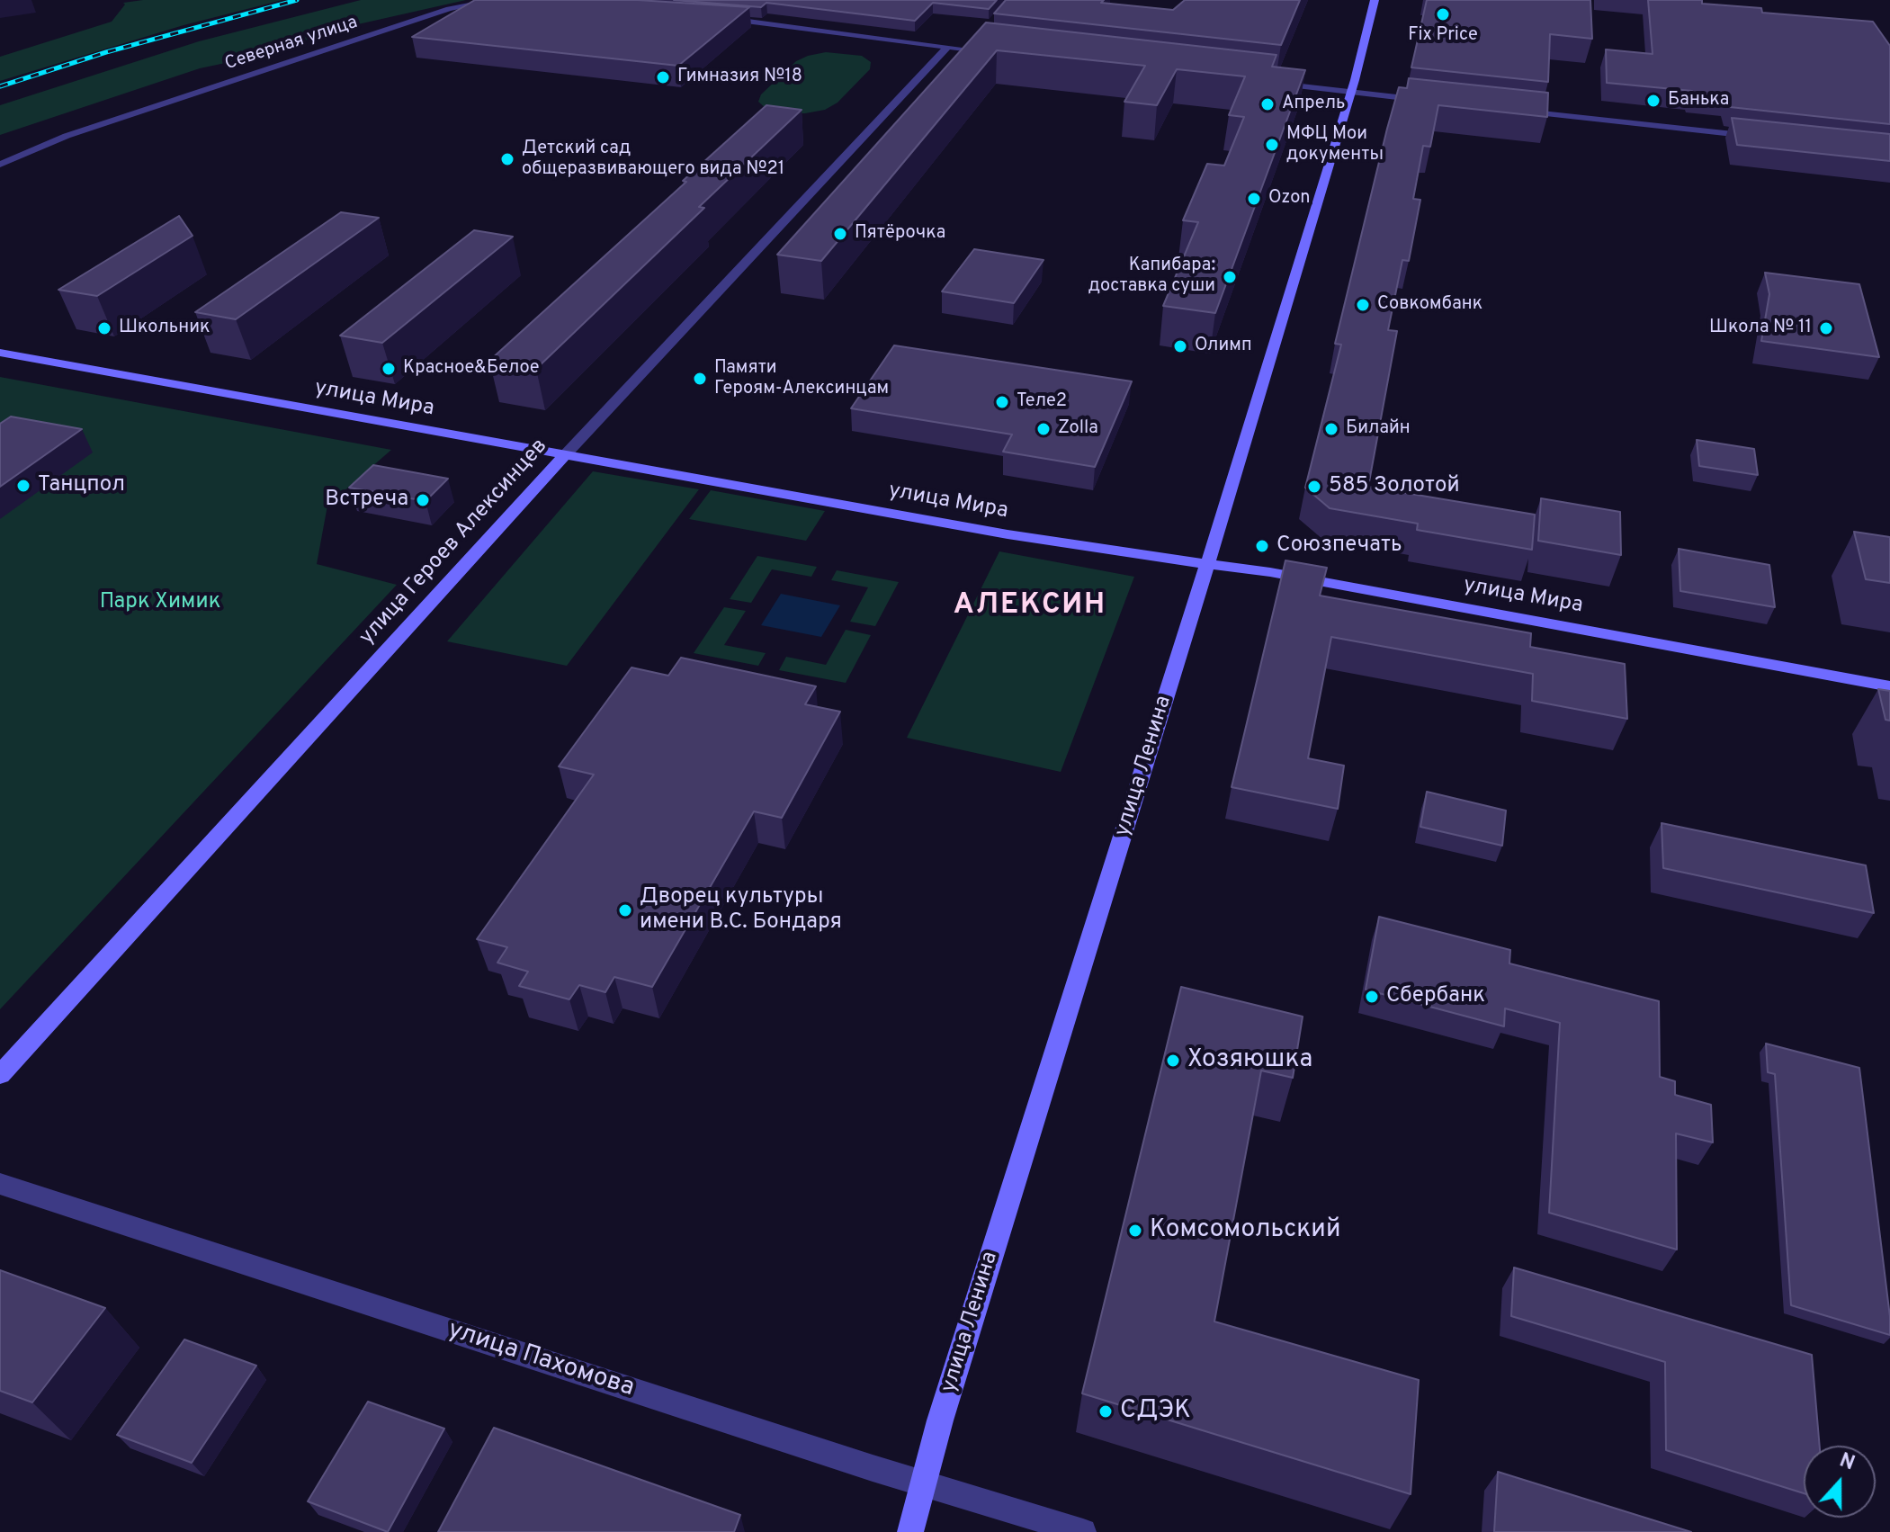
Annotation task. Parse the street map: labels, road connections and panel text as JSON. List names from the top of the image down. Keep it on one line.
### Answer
{"streets":{"street":["Северная улица","улица Мира","улица Героев Алексинцев","улица Ленина","улица Пахомова"]},"crossings":[["улица Мира","улица Героев Алексинцев"],["улица Мира","улица Ленина"],["улица Ленина","улица Пахомова"]],"districts":["АЛЕКСИН"],"parks":["Парк Химик"],"places":["Fix Price","Гимназия №18","Банька","Апрель","МФЦ Мои документы","Детский сад общеразвивающего вида №21","Ozon","Пятёрочка","Капибара: доставка суши","Совкомбанк","Школьник","Школа № 11","Олимп","Красное&Белое","Памяти Героям-Алексинцам","Теле2","Zolla","Билайн","Танцпол","585 Золотой","Встреча","Союзпечать","Дворец культуры имени В.С. Бондаря","Сбербанк","Хозяюшка","Комсомольский","СДЭК"],"north":"top"}
